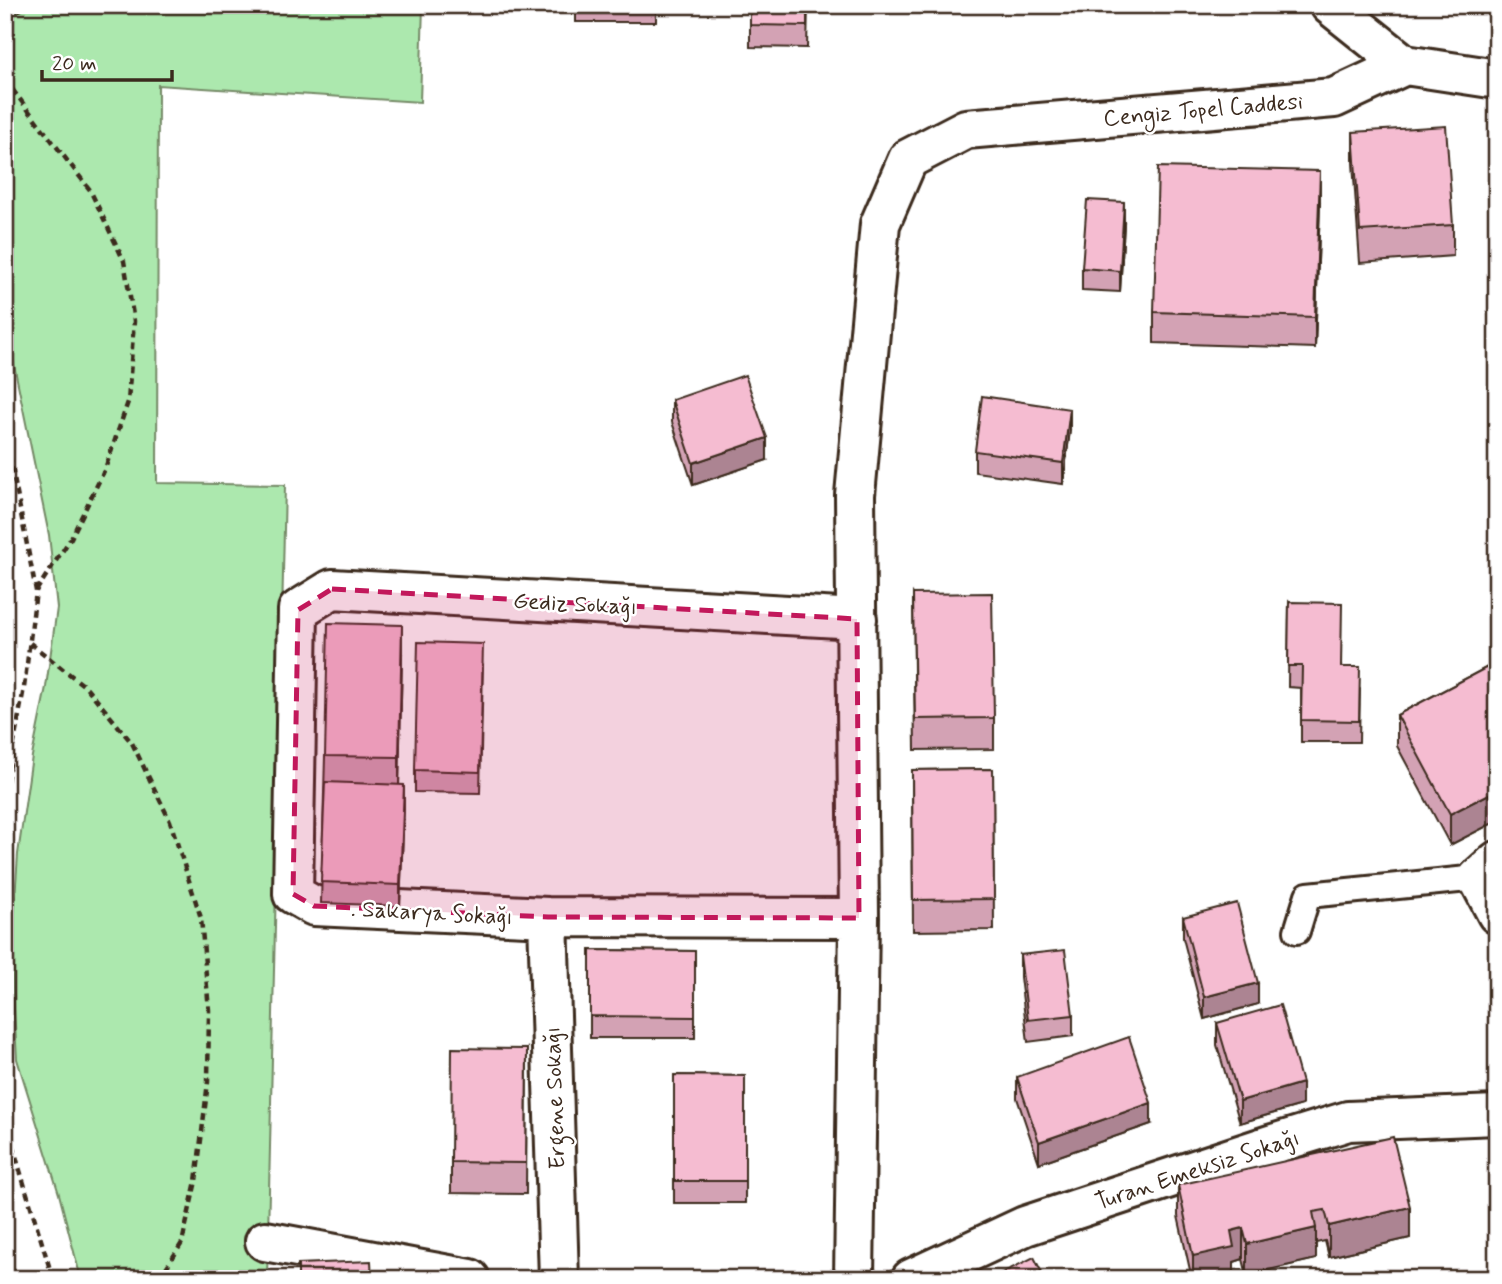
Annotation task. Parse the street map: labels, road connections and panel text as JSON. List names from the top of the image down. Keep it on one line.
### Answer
{"streets":{"street":["Cengiz Topel Caddesi","Gediz Sokağı",". Sakarya Sokağı","Ergene Sokağı","Turan Emeksiz Sokağı"]},"crossings":[["Cengiz Topel Caddesi","Gediz Sokağı"],["Gediz Sokağı",". Sakarya Sokağı"],[". Sakarya Sokağı","Ergene Sokağı"]],"scale_bar":"20 m"}
